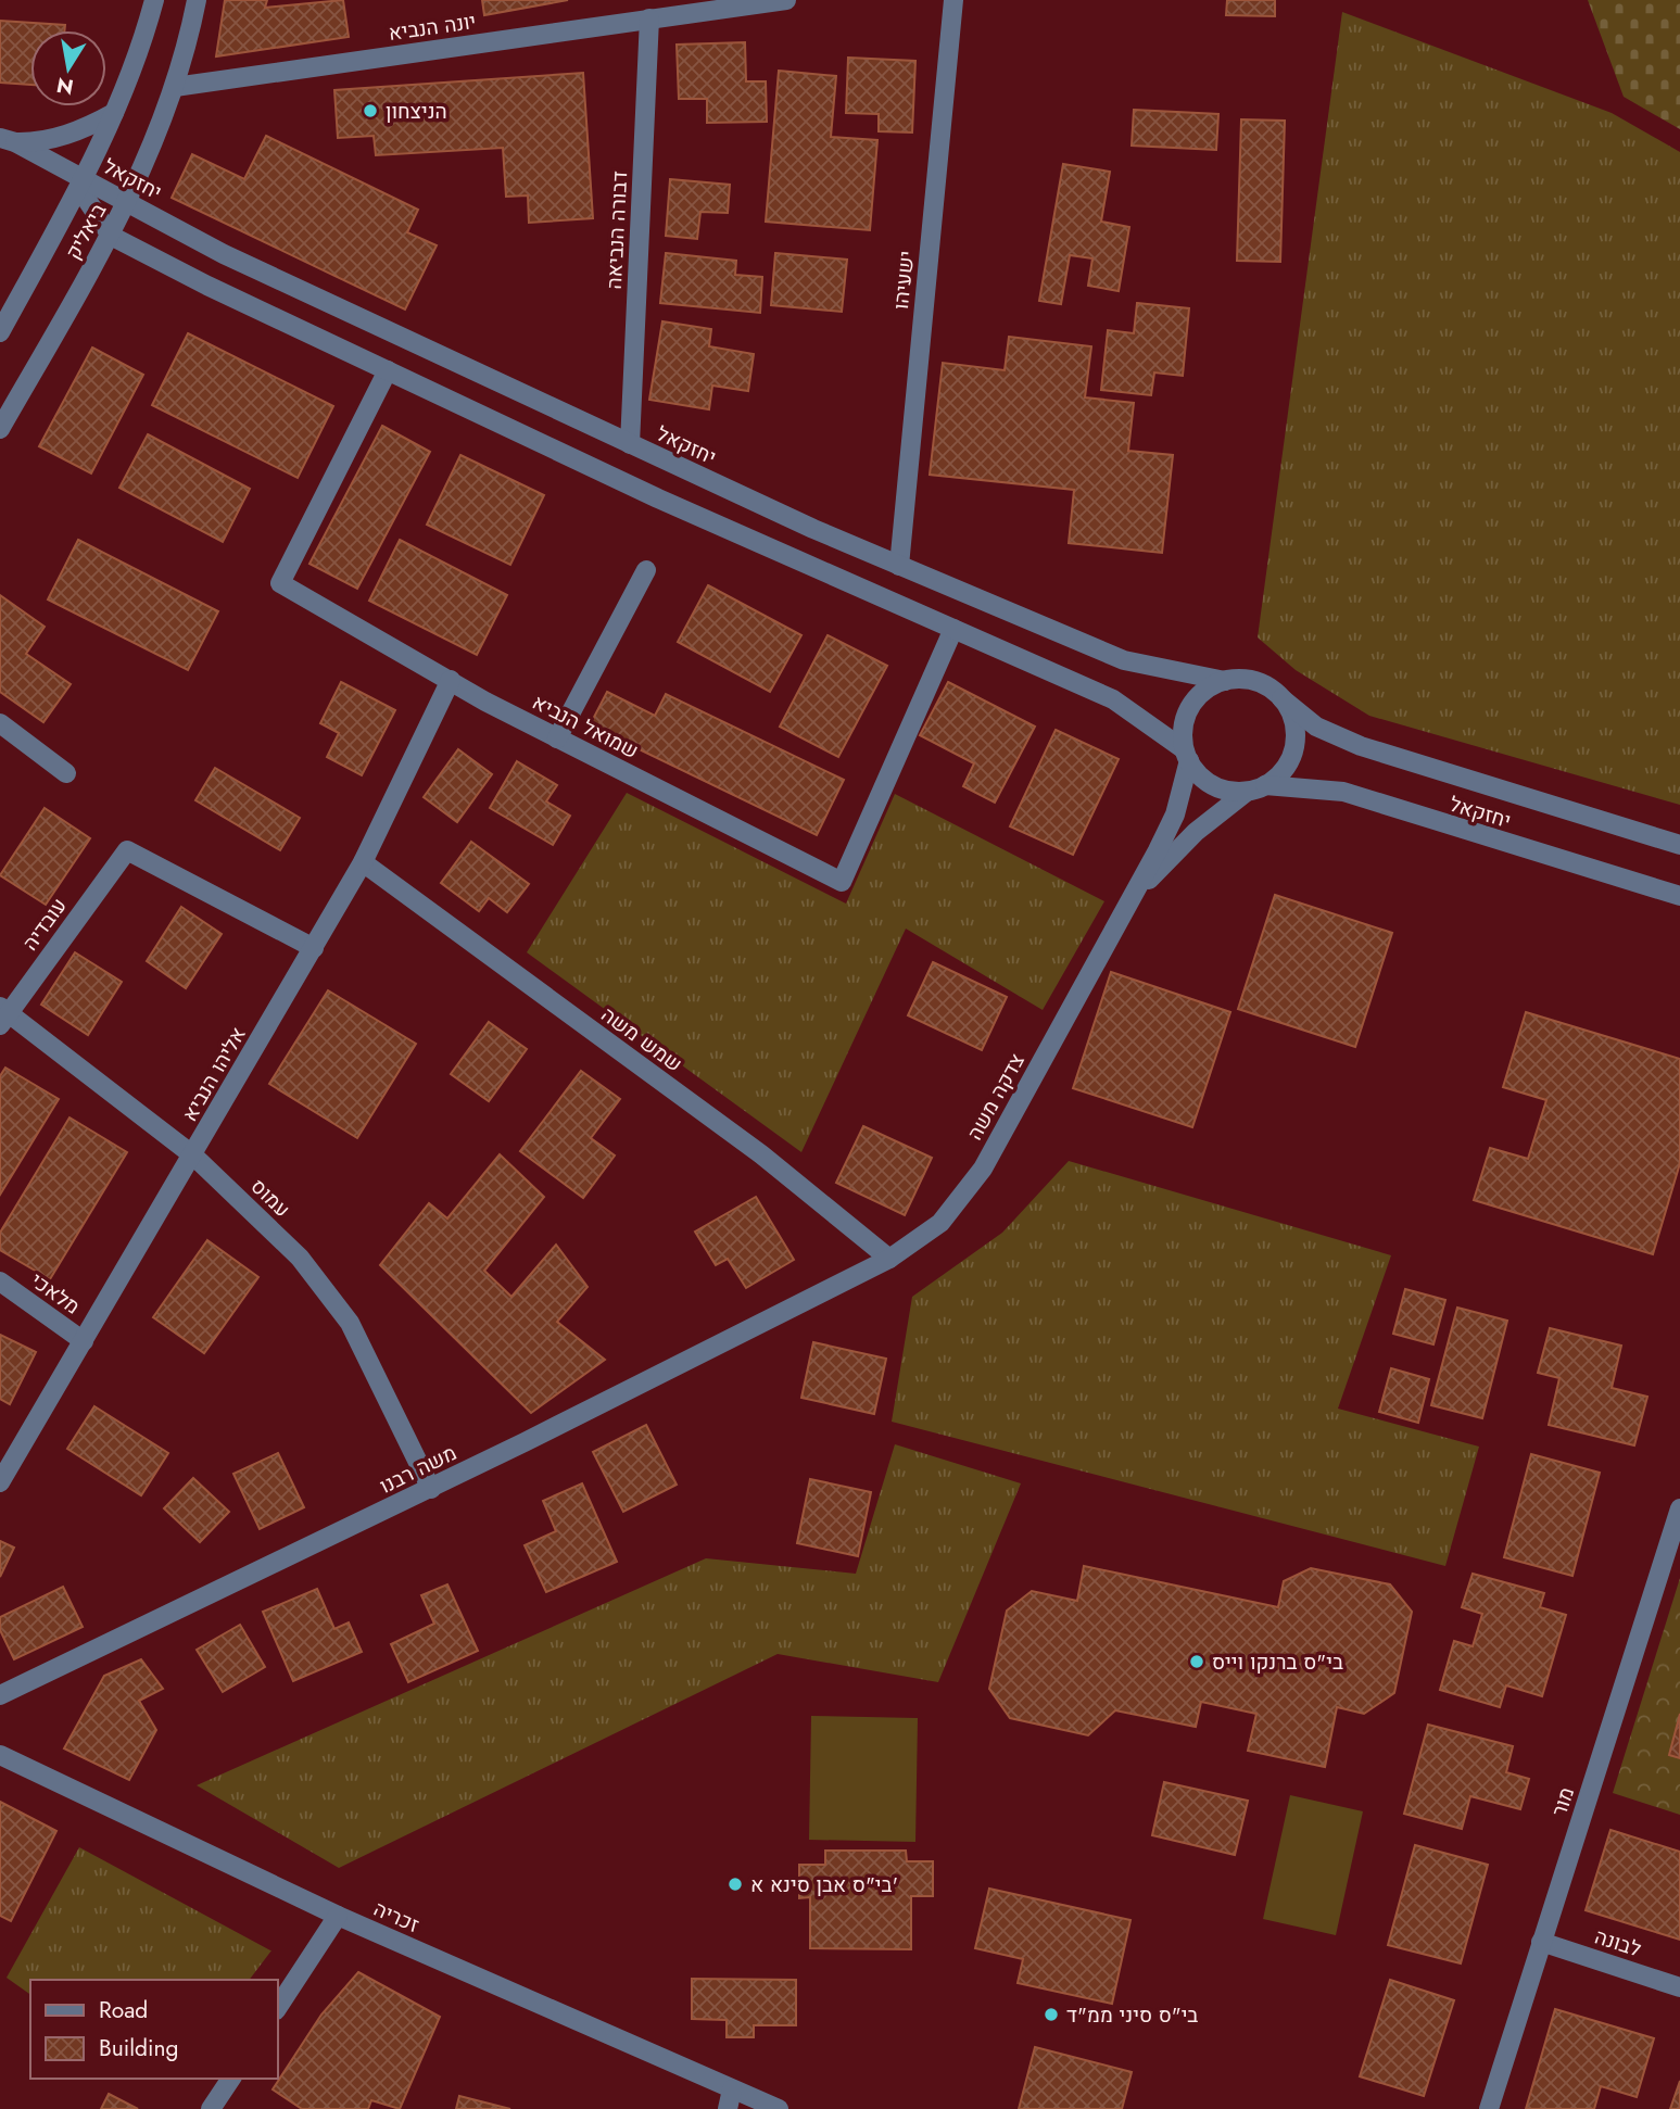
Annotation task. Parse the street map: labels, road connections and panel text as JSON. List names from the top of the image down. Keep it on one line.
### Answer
{"streets":{"street":["יונה הנביא","יחזקאל","דבורה הנביאה","ביאליק","ישעיהו","שמואל הנביא","עובדיה","שמש משה","אליהו הנביא","צדקה משה","עמוס","מלאכי","משה רבנו","מור","זכריה","לבונה"]},"crossings":[["יונה הנביא","דבורה הנביאה"],["יונה הנביא","ביאליק"],["יחזקאל","דבורה הנביאה"],["יחזקאל","ביאליק"],["יחזקאל","ישעיהו"],["יחזקאל","שמואל הנביא"],["יחזקאל","צדקה משה"],["שמואל הנביא","אליהו הנביא"],["עובדיה","אליהו הנביא"],["עובדיה","עמוס"],["שמש משה","אליהו הנביא"],["שמש משה","צדקה משה"],["אליהו הנביא","עמוס"],["אליהו הנביא","מלאכי"],["צדקה משה","משה רבנו"],["עמוס","משה רבנו"],["מור","לבונה"]],"places":["הניצחון","בי\"ס ברנקו וייס","בי\"ס אבן סינא א'","בי\"ס סיני ממ\"ד"],"legend":["Road","Building"],"north":"bottom"}
